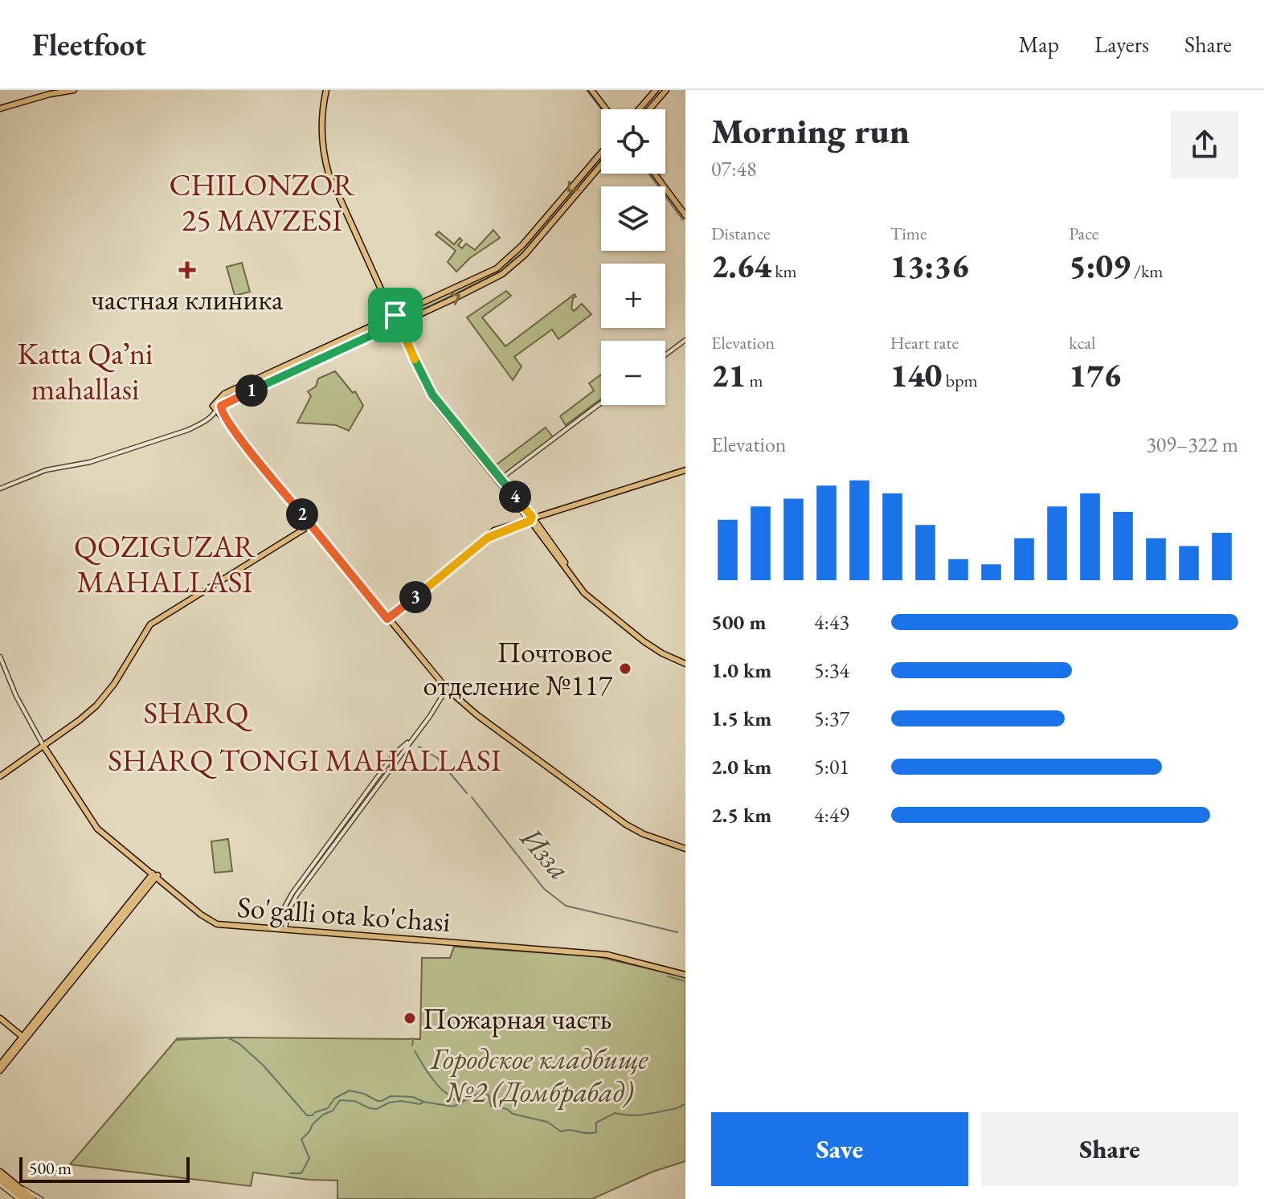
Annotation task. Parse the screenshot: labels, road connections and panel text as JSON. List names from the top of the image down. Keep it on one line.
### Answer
{"streets":{"main road":["So'galli ota ko'chasi"]},"districts":["CHILONZOR 25 MAVZESI","Katta Qaʼni mahallasi","QOZIGUZAR MAHALLASI","SHARQ","SHARQ TONGI MAHALLASI"],"water":["Изза"],"parks":["Городское кладбище №2 (Домбрабад)"],"places":{"health":["частная клиника"],"other":["Почтовое отделение №117","Пожарная часть"]},"scale_bar":"500 m","page":{"header":"Fleetfoot","nav":["Map","Layers","Share"],"heading":["Morning run","07:48"],"map_buttons":["+","−"],"stats":[["Distance","2.64 km"],["Time","13:36"],["Pace","5:09 /km"],["Elevation","21 m"],["Heart rate","140 bpm"],["kcal","176"]],"pins":["1","4","2","3"],"chart":["Elevation","309–322 m"],"list":[{"name":"500 m","note":"4:43"},{"name":"1.0 km","note":"5:34"},{"name":"1.5 km","note":"5:37"},{"name":"2.0 km","note":"5:01"},{"name":"2.5 km","note":"4:49"}],"buttons":["Save","Share"],"scale":"500 m"}}
